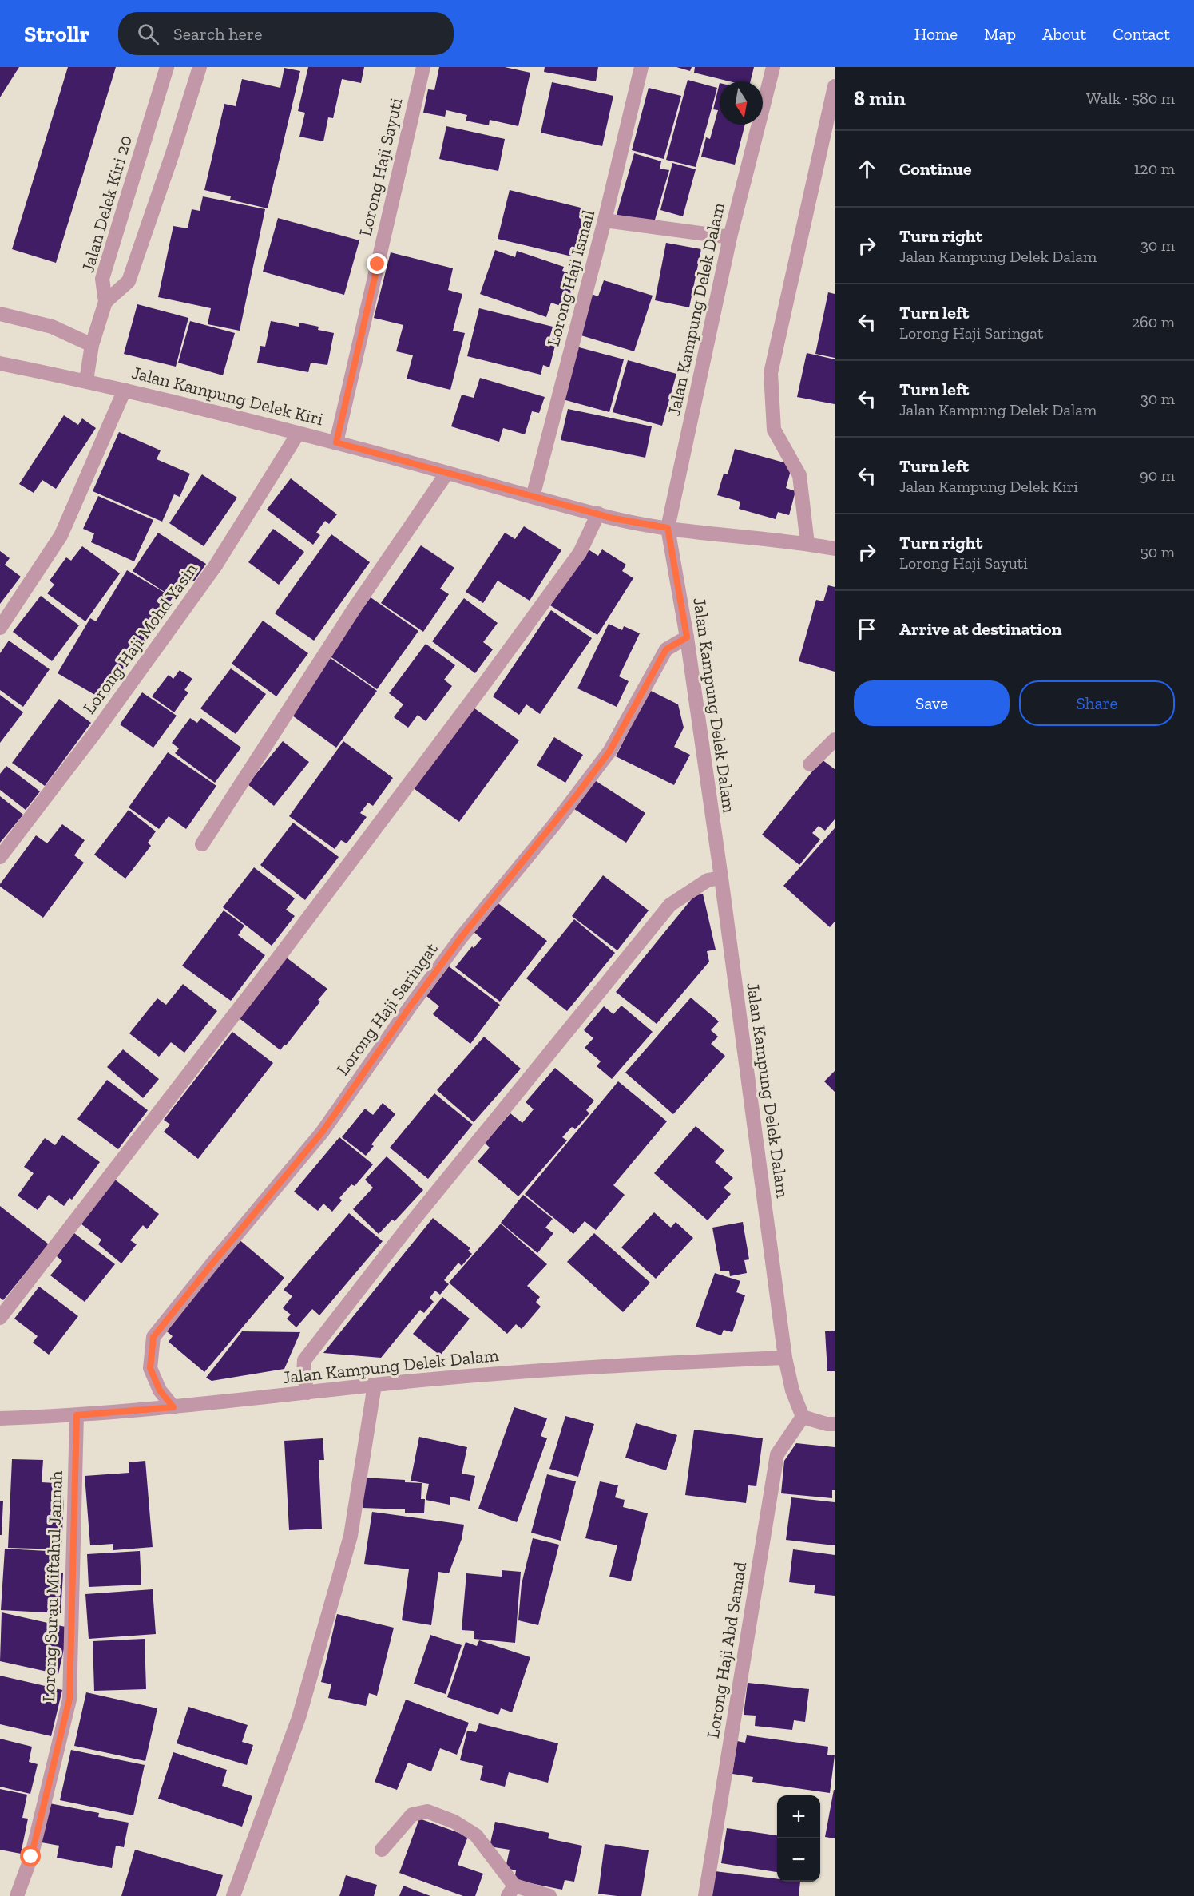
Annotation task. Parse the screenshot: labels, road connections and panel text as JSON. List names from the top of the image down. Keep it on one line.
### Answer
{"streets":{"street":["Lorong Haji Sayuti","Jalan Delek Kiri 20","Lorong Haji Ismail","Jalan Kampung Delek Dalam","Jalan Kampung Delek Kiri","Lorong Haji Mohd Yasin","Lorong Haji Saringat","Lorong Surau Miftahul Jannah","Lorong Haji Abd Samad"]},"crossings":[["Lorong Haji Sayuti","Jalan Kampung Delek Kiri"],["Jalan Delek Kiri 20","Jalan Kampung Delek Kiri"],["Lorong Haji Ismail","Jalan Kampung Delek Kiri"],["Jalan Kampung Delek Dalam","Jalan Kampung Delek Kiri"],["Jalan Kampung Delek Dalam","Lorong Haji Saringat"],["Jalan Kampung Delek Dalam","Lorong Surau Miftahul Jannah"],["Jalan Kampung Delek Dalam","Lorong Haji Abd Samad"],["Jalan Kampung Delek Kiri","Lorong Haji Mohd Yasin"]],"north":"bottom","page":{"header":"Strollr","search":"Search here","nav":["Home","Map","About","Contact"],"heading":["8 min","Walk · 580 m"],"list":[["Continue","120 m"],["Turn right","Jalan Kampung Delek Dalam","30 m"],["Turn left","Lorong Haji Saringat","260 m"],["Turn left","Jalan Kampung Delek Dalam","30 m"],["Turn left","Jalan Kampung Delek Kiri","90 m"],["Turn right","Lorong Haji Sayuti","50 m"],"Arrive at destination"],"buttons":["Save","Share"],"map_buttons":["+","−"]}}
